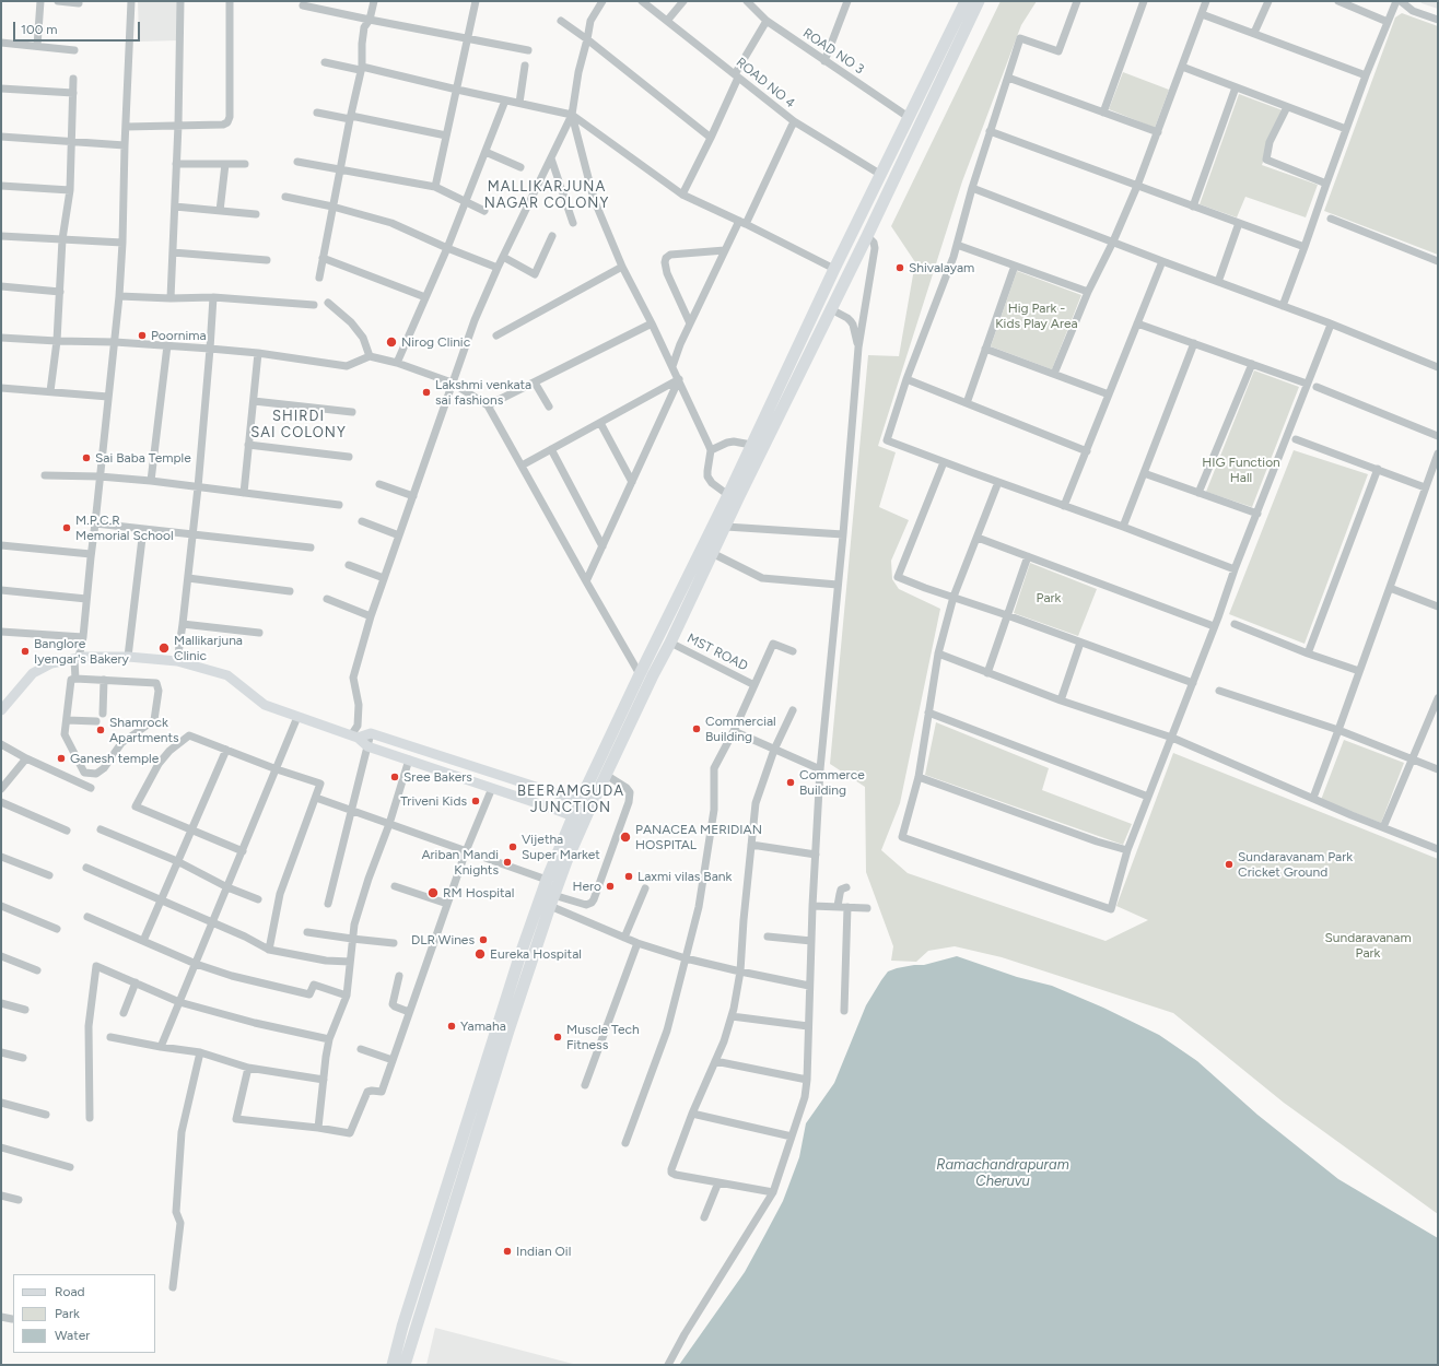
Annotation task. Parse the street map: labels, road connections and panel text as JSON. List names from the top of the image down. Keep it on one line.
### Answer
{"streets":{"street":["ROAD NO 3","ROAD NO 4","MST ROAD"]},"districts":["MALLIKARJUNA NAGAR COLONY","SHIRDI SAI COLONY","BEERAMGUDA JUNCTION"],"water":["Ramachandrapuram Cheruvu"],"parks":["Hig Park - Kids Play Area","HIG Function Hall","Park","Sundaravanam Park"],"places":["Shivalayam","Poornima","Nirog Clinic","Lakshmi venkata sai fashions","Sai Baba Temple","M.P.C.R Memorial School","Mallikarjuna Clinic","Banglore Iyengar's Bakery","Commercial Building","Shamrock Apartments","Ganesh temple","Sree Bakers","Commerce Building","Triveni Kids","PANACEA MERIDIAN HOSPITAL","Vijetha Super Market","Ariban Mandi Knights","Sundaravanam Park Cricket Ground","Laxmi vilas Bank","Hero","RM Hospital","DLR Wines","Eureka Hospital","Yamaha","Muscle Tech Fitness","Indian Oil"],"legend":["Road","Park","Water"],"scale_bar":"100 m"}
